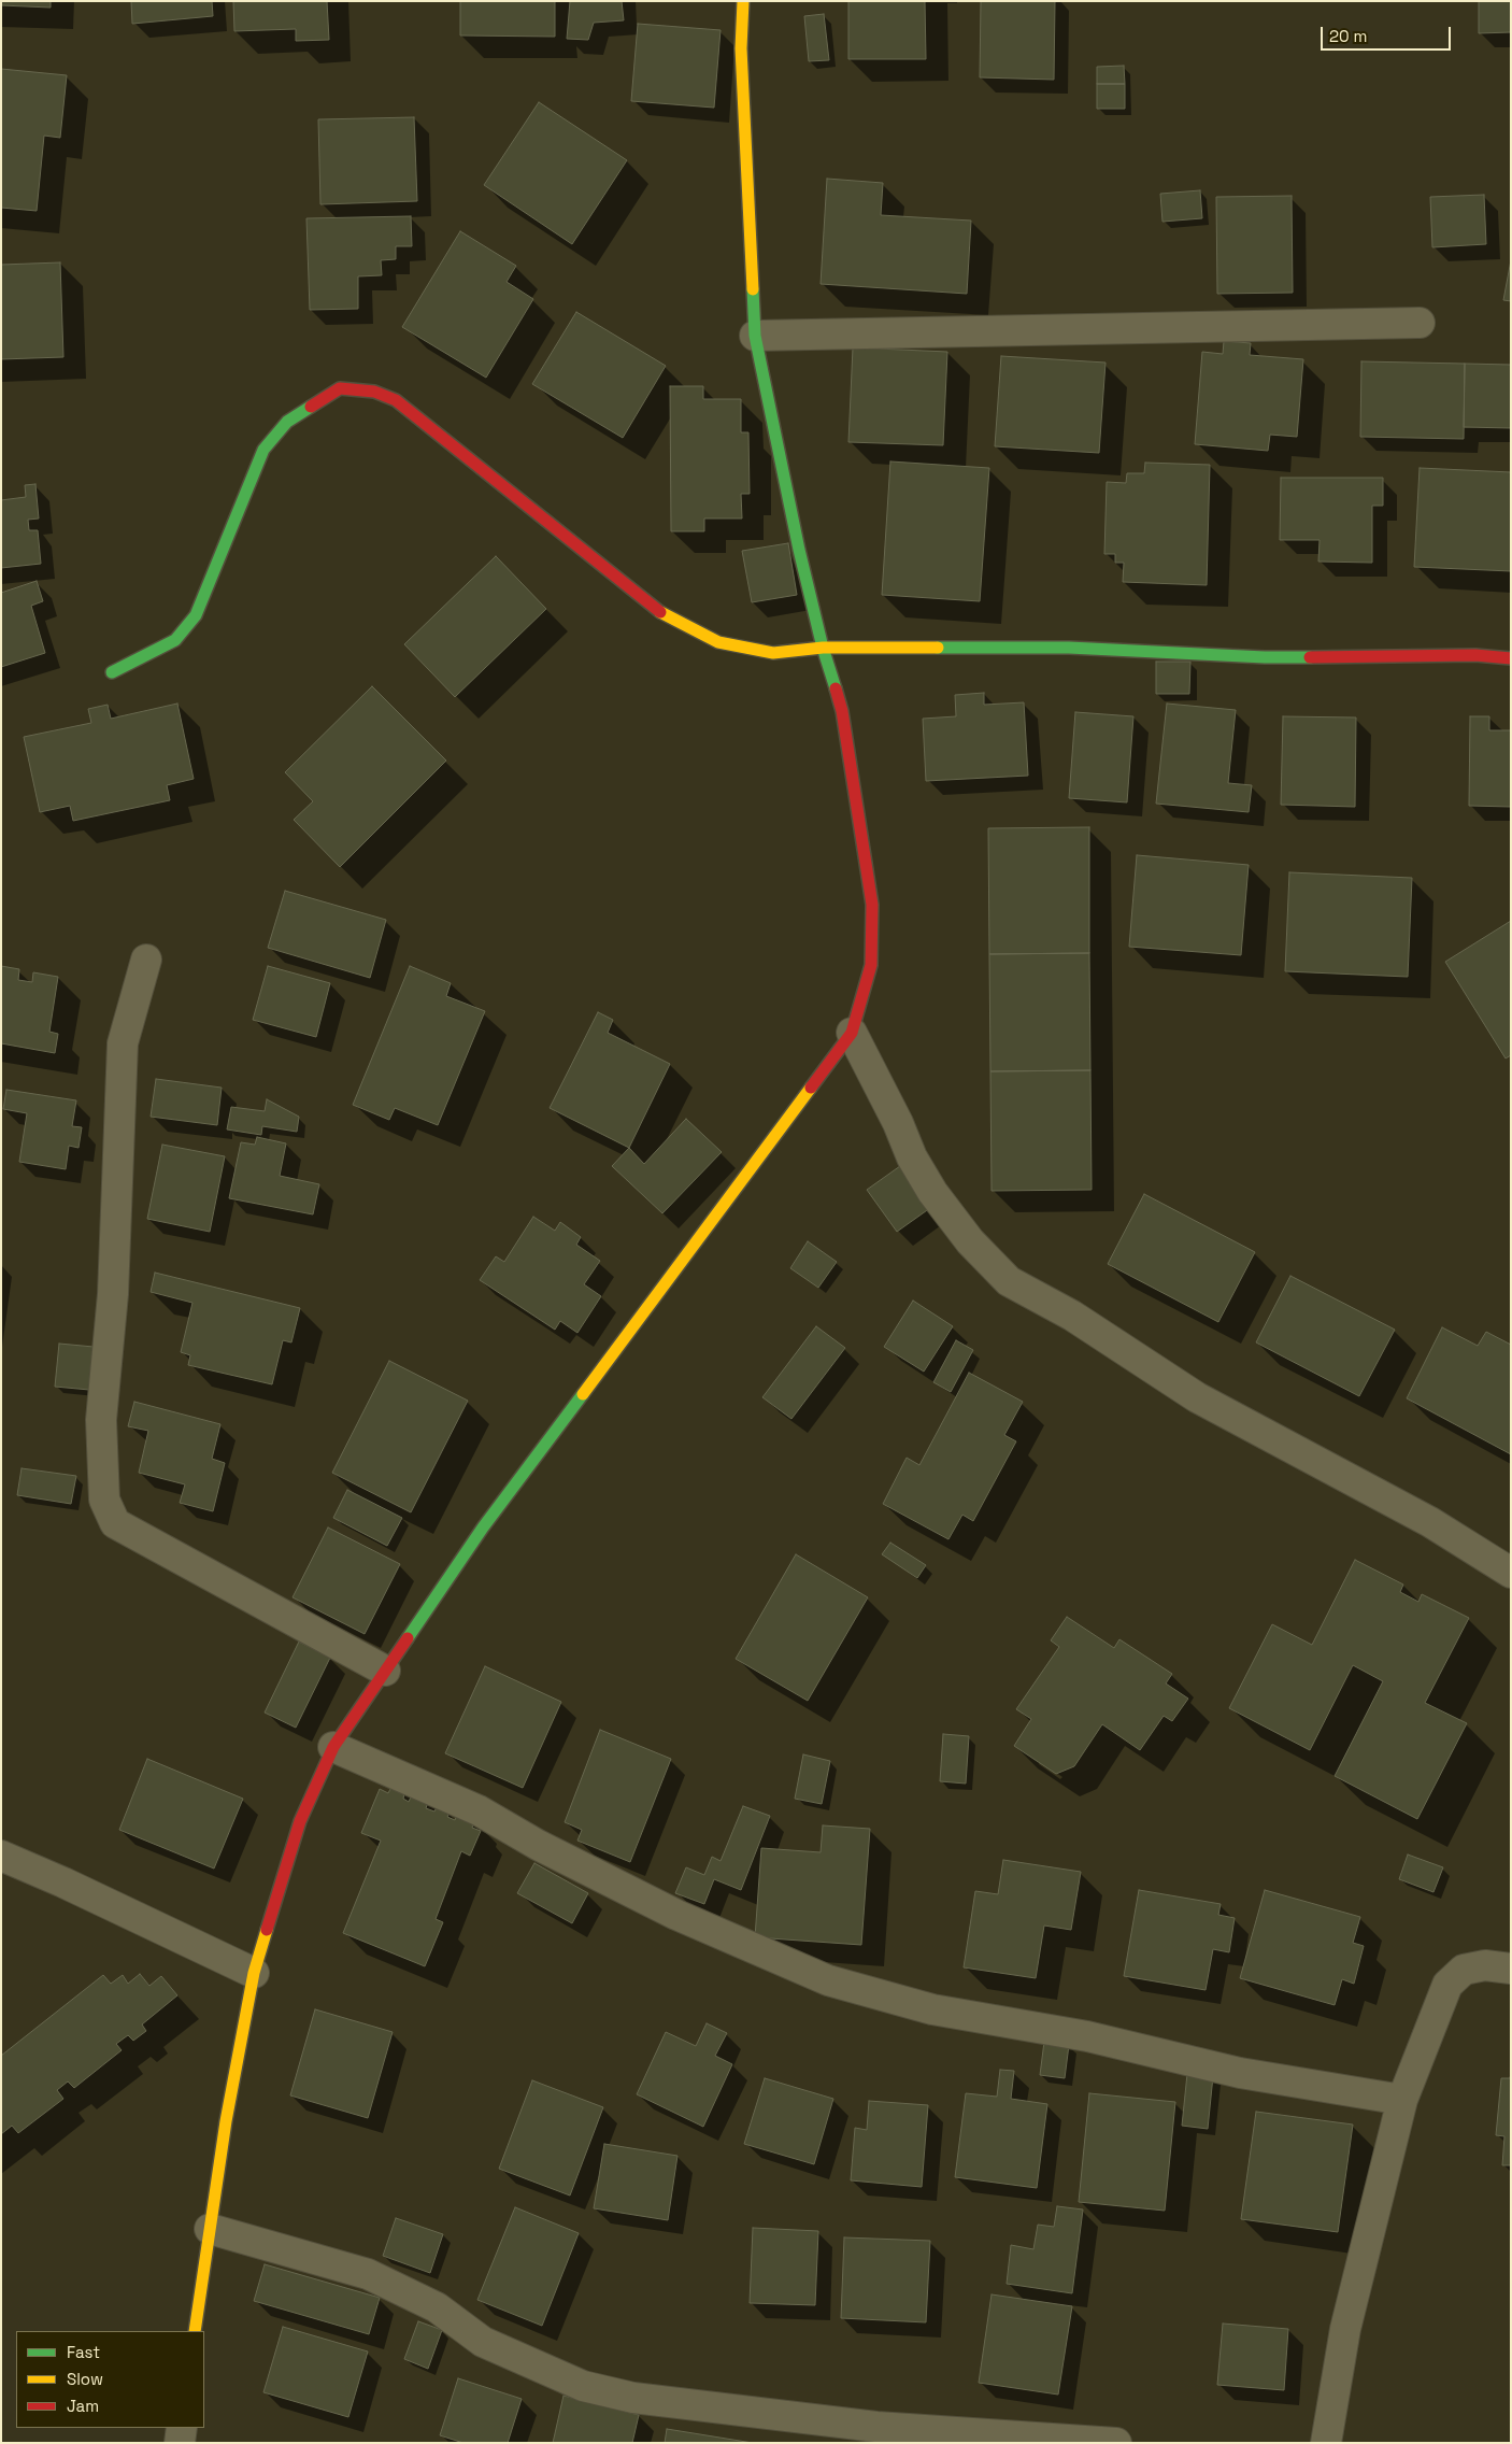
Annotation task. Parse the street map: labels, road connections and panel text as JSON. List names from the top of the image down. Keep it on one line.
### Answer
{"legend":["Fast","Slow","Jam"],"scale_bar":"20 m"}
